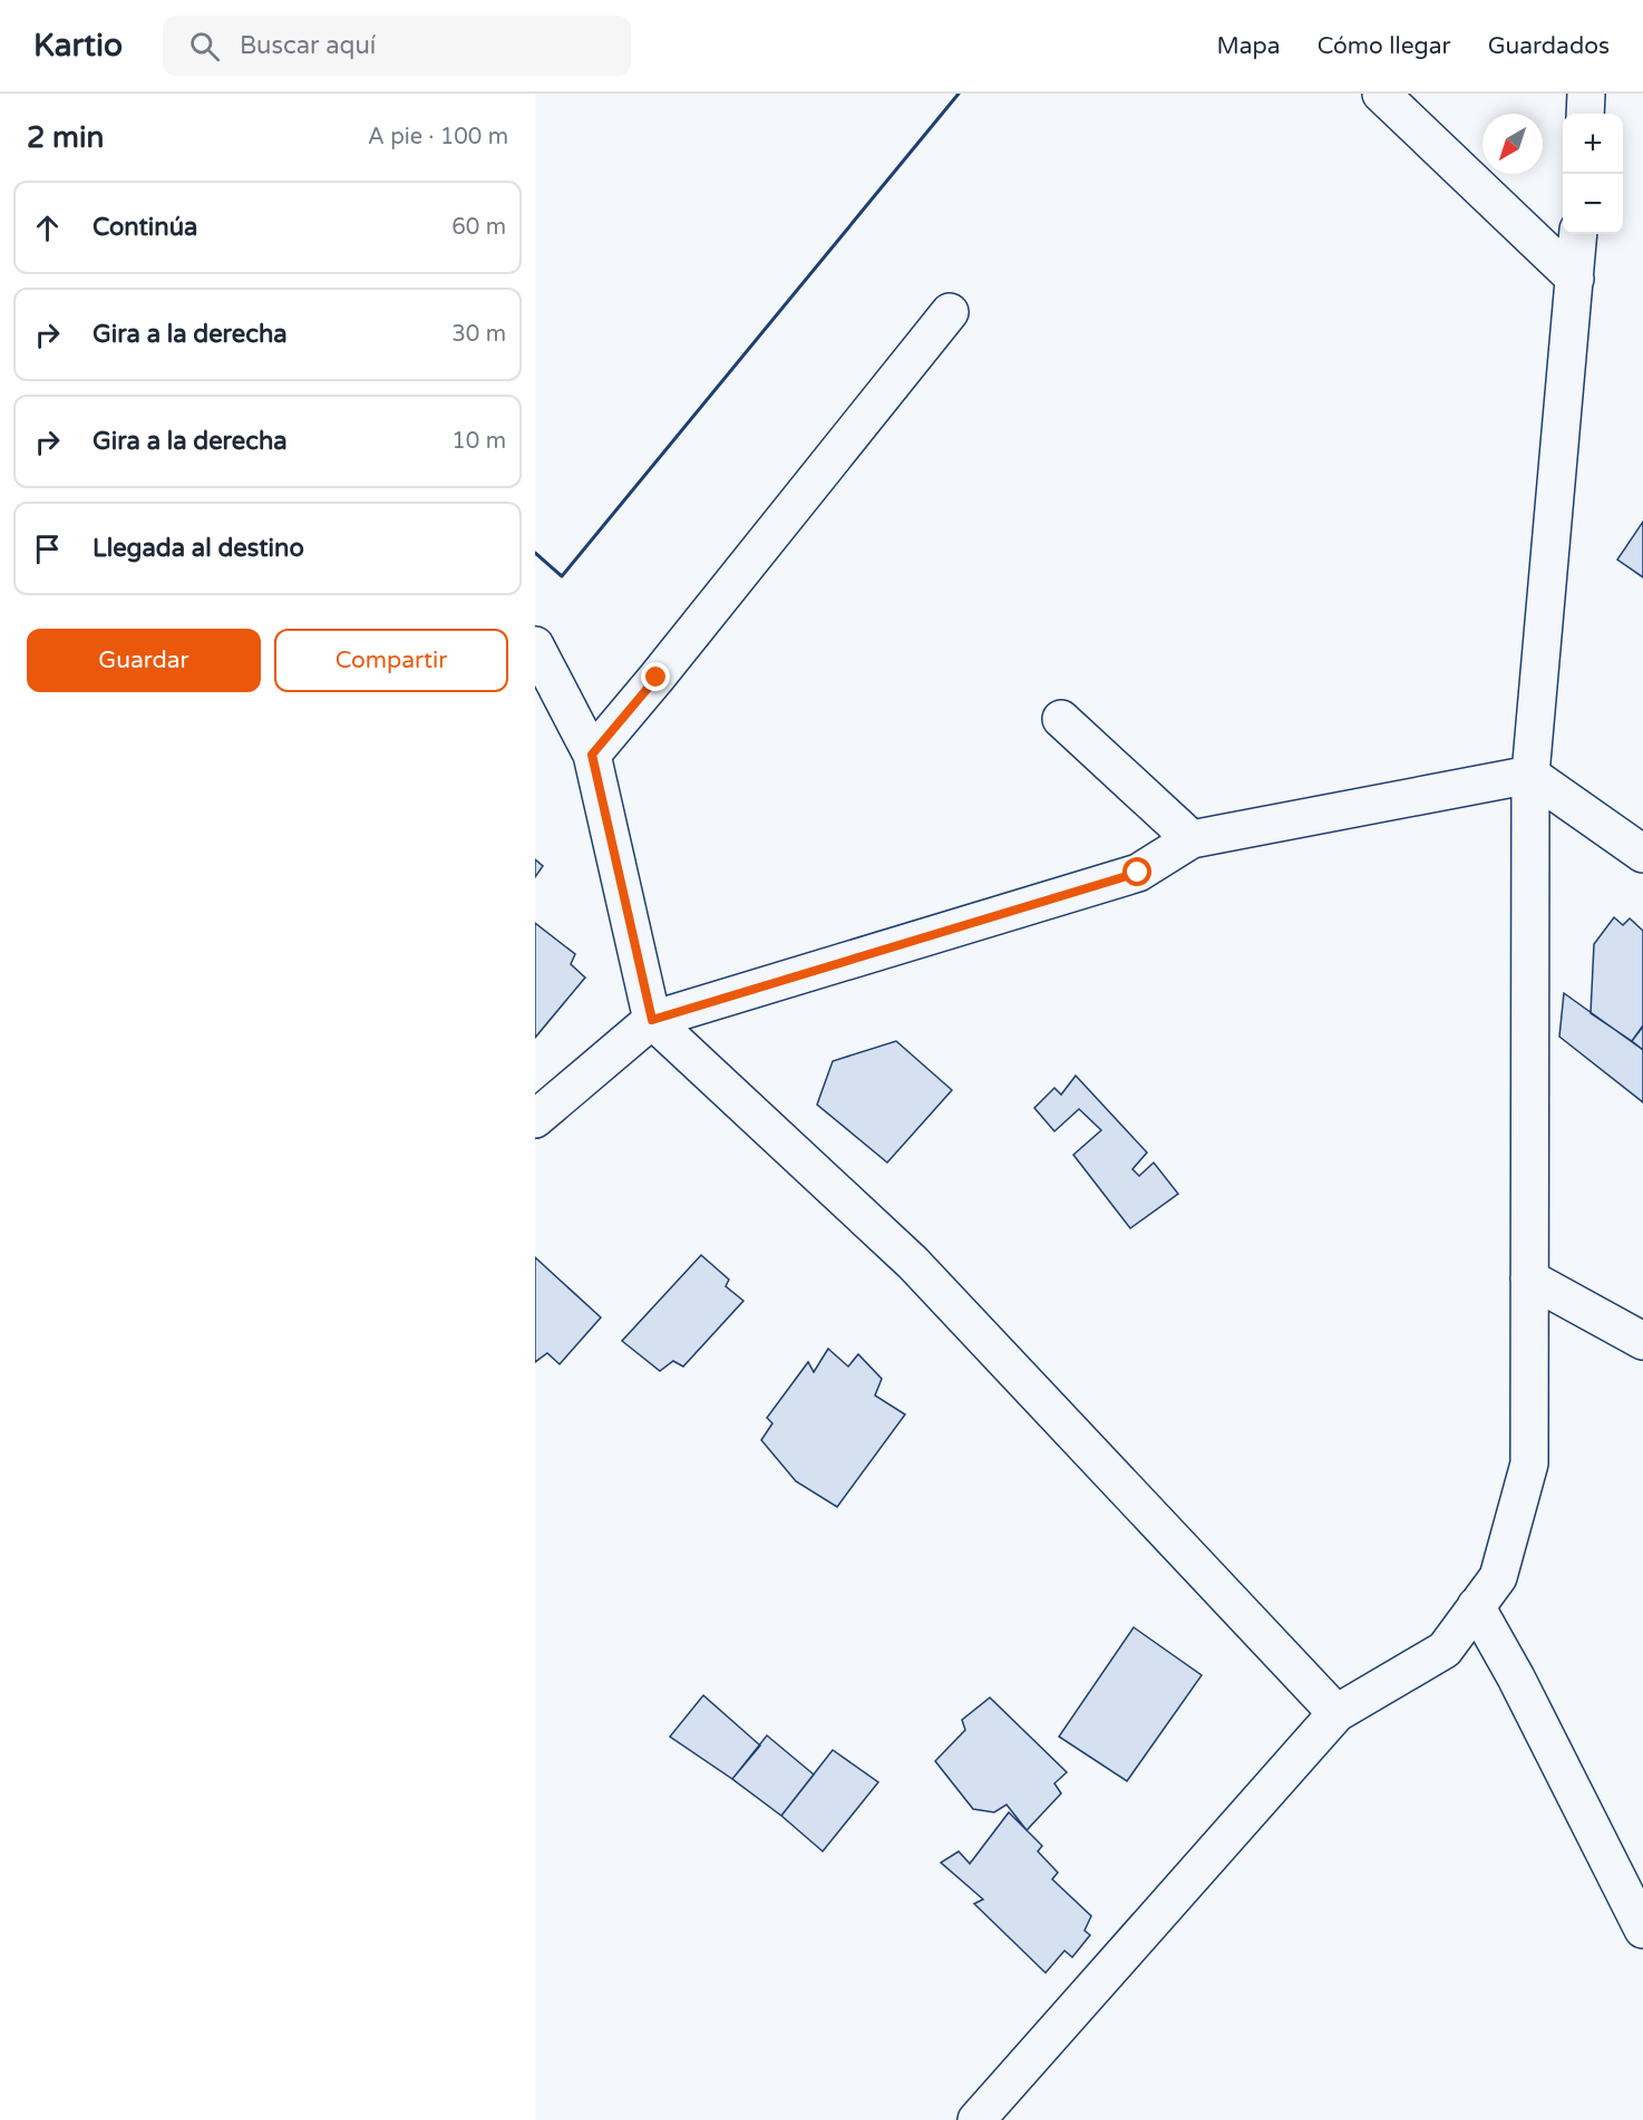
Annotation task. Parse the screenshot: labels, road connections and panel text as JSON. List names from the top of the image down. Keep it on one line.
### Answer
{"north":"bottom left","page":{"header":"Kartio","search":"Buscar aquí","nav":["Mapa","Cómo llegar","Guardados"],"heading":["2 min","A pie · 100 m"],"map_buttons":["+","−"],"list":[["Continúa","60 m"],["Gira a la derecha","30 m"],["Gira a la derecha","10 m"],"Llegada al destino"],"buttons":["Guardar","Compartir"]}}
